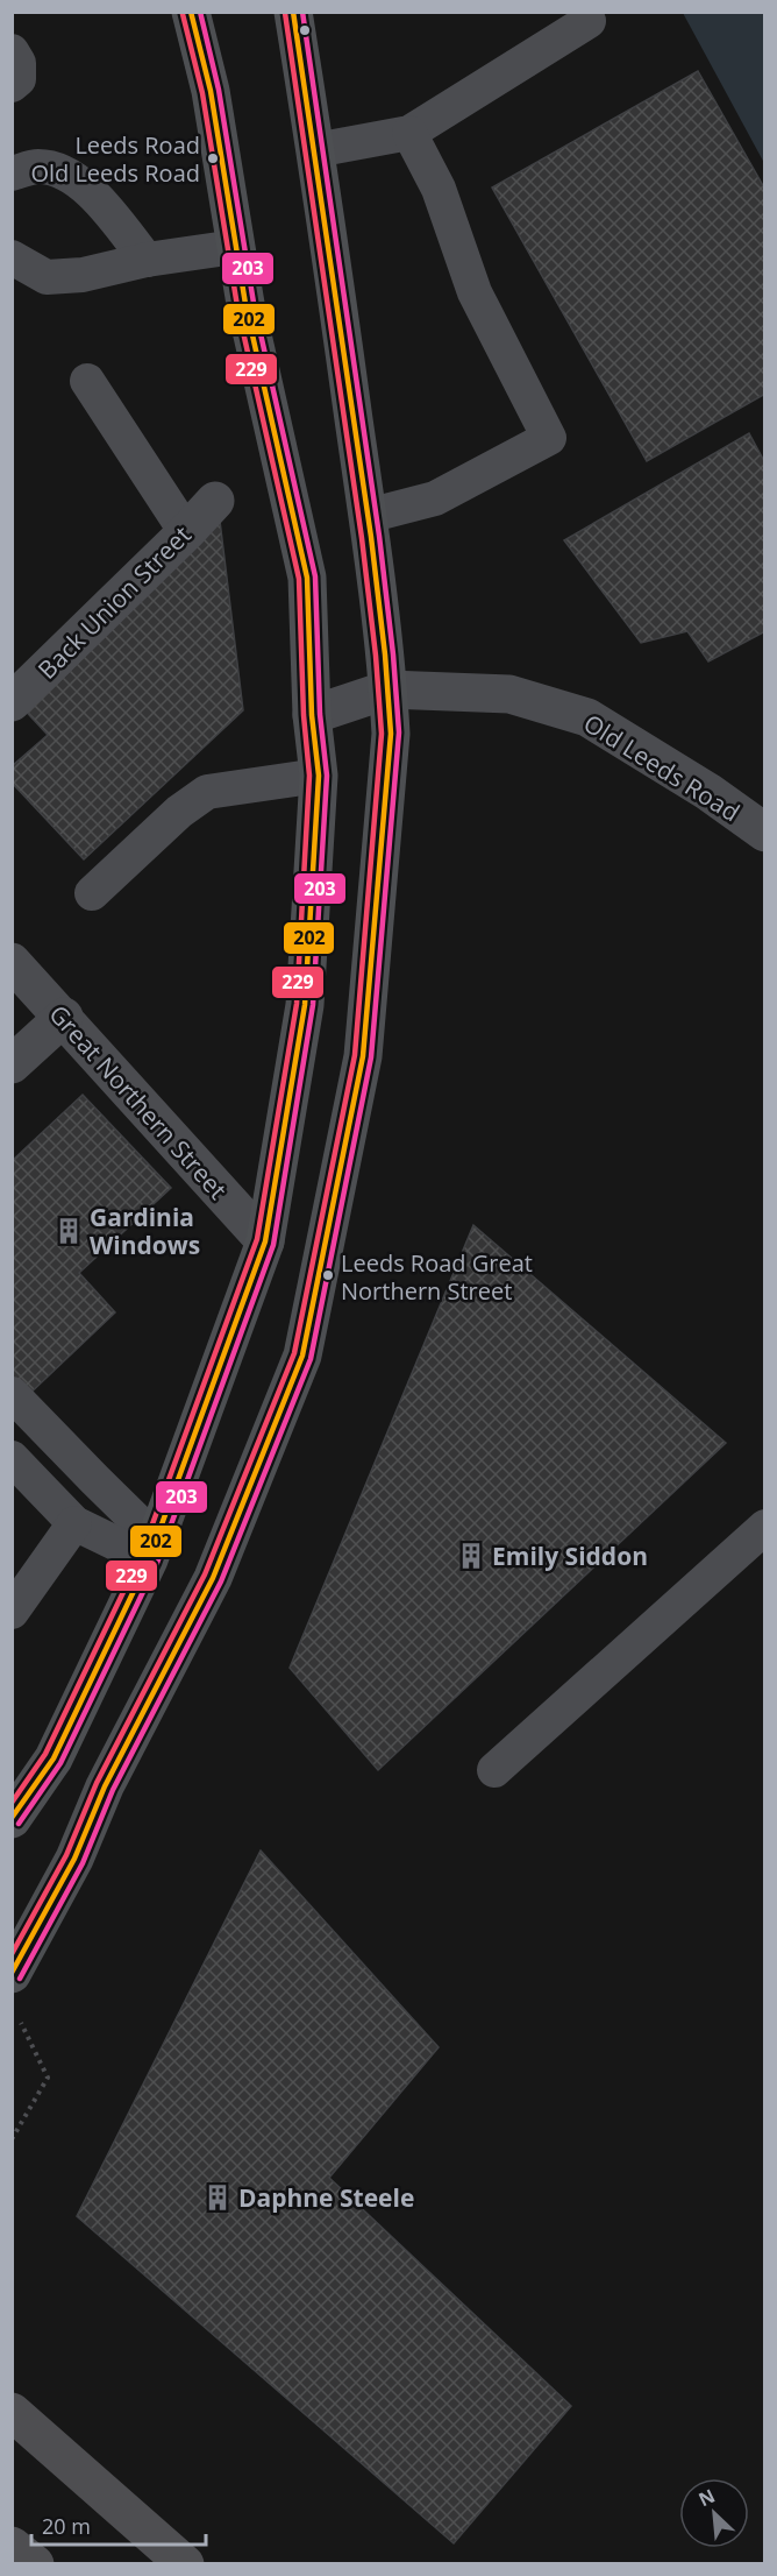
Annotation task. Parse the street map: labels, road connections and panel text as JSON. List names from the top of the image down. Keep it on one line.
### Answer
{"streets":{"street":["Back Union Street","Old Leeds Road","Great Northern Street"]},"places":{"other":["Leeds Road Old Leeds Road","Leeds Road Great Northern Street"],"building":["Gardinia Windows","Emily Siddon","Daphne Steele"]},"lines":["transit line 202","transit line 203","transit line 229"],"scale_bar":"20 m","north":"top left"}
